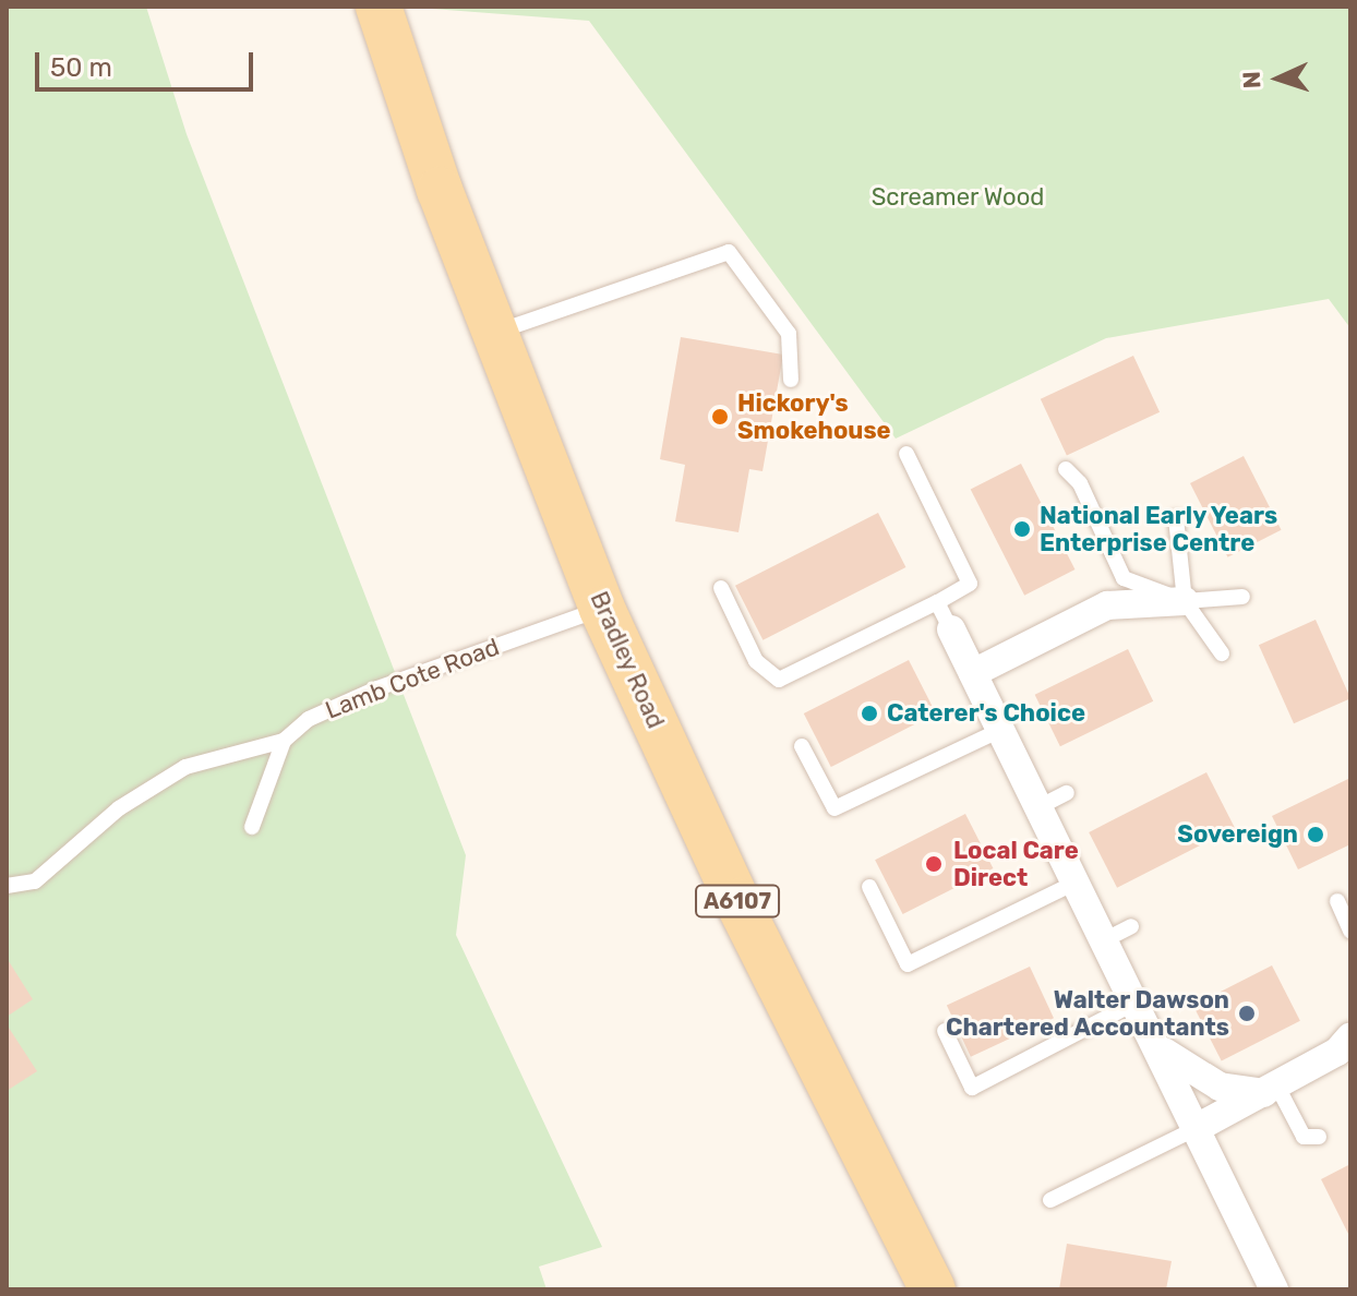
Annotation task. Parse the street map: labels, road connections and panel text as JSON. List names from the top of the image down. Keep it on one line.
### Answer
{"streets":{"main road":["Bradley Road","A6107"],"lane":["Lamb Cote Road"]},"crossings":[["Bradley Road","Lamb Cote Road"]],"parks":["Screamer Wood"],"places":["Hickory's Smokehouse","National Early Years Enterprise Centre","Caterer's Choice","Sovereign","Local Care Direct","Walter Dawson Chartered Accountants"],"scale_bar":"50 m","north":"left"}
